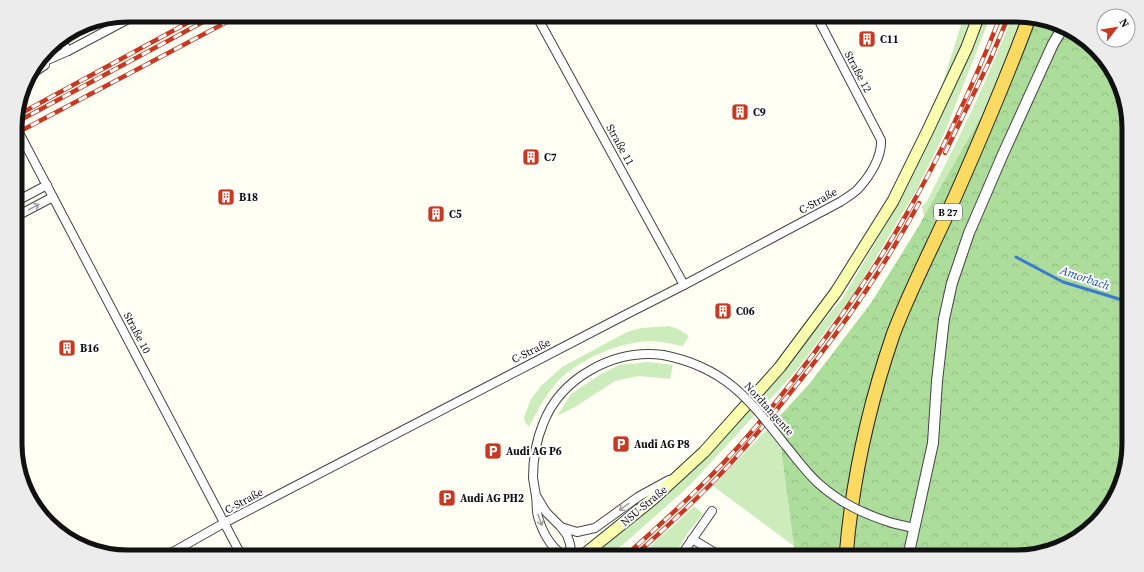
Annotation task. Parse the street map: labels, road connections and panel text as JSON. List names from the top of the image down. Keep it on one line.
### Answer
{"streets":{"highway":["B 27"],"main road":["NSU-Straße"],"street":["Straße 12","Straße 11","C-Straße","Straße 10","Nordtangente"]},"crossings":[["Straße 12","C-Straße"],["Straße 11","C-Straße"],["C-Straße","Straße 10"]],"water":["Amorbach"],"places":{"building":["C11","C9","C7","B18","C5","C06","B16"],"parking":["Audi AG P8","Audi AG P6","Audi AG PH2"]},"north":"top right"}
